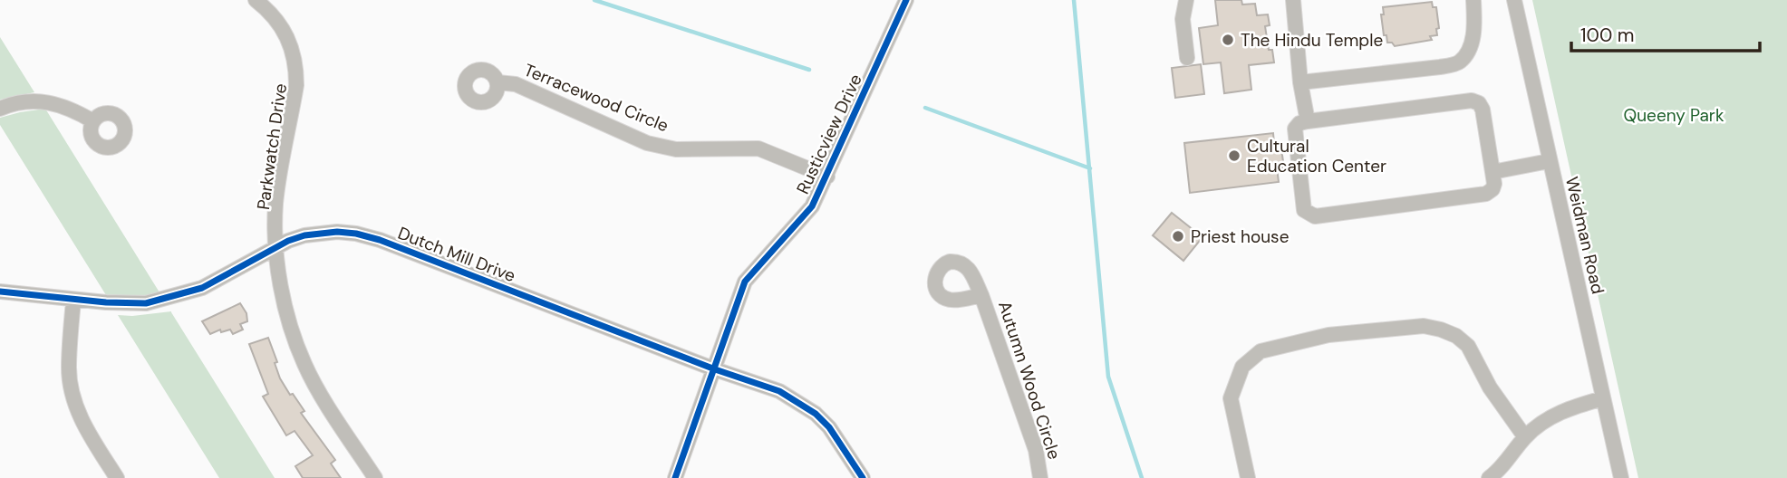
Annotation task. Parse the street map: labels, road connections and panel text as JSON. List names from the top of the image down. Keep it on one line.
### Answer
{"streets":{"street":["Terracewood Circle","Rusticview Drive","Parkwatch Drive","Weidman Road","Dutch Mill Drive","Autumn Wood Circle"]},"crossings":[["Terracewood Circle","Rusticview Drive"],["Rusticview Drive","Dutch Mill Drive"],["Parkwatch Drive","Dutch Mill Drive"]],"parks":["Queeny Park"],"places":["The Hindu Temple","Cultural Education Center","Priest house"],"scale_bar":"100 m"}
